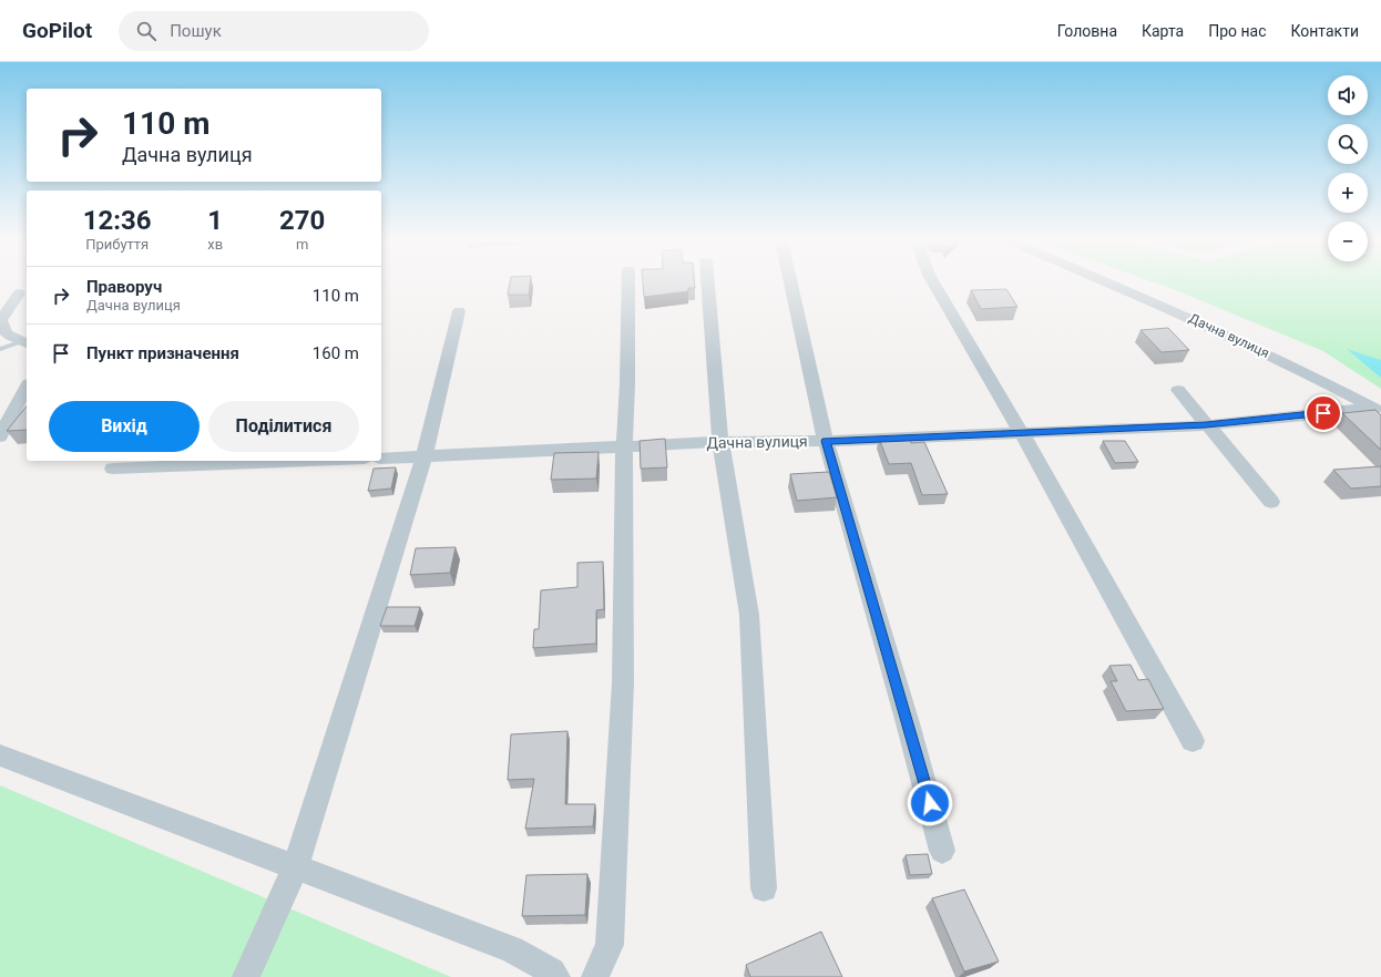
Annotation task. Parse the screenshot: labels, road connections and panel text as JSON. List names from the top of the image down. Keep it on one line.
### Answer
{"streets":{"street":["Дачна вулиця"]},"page":{"header":"GoPilot","search":"Пошук","nav":["Головна","Карта","Про нас","Контакти"],"map_buttons":["+","−"],"turn":["110 m","Дачна вулиця"],"eta":["12:36","Прибуття","1","хв","270","m"],"list":[{"name":"Праворуч","note":"Дачна вулиця","value":"110 m"},{"name":"Пункт призначення","value":"160 m"}],"buttons":["Вихід","Поділитися"]}}
